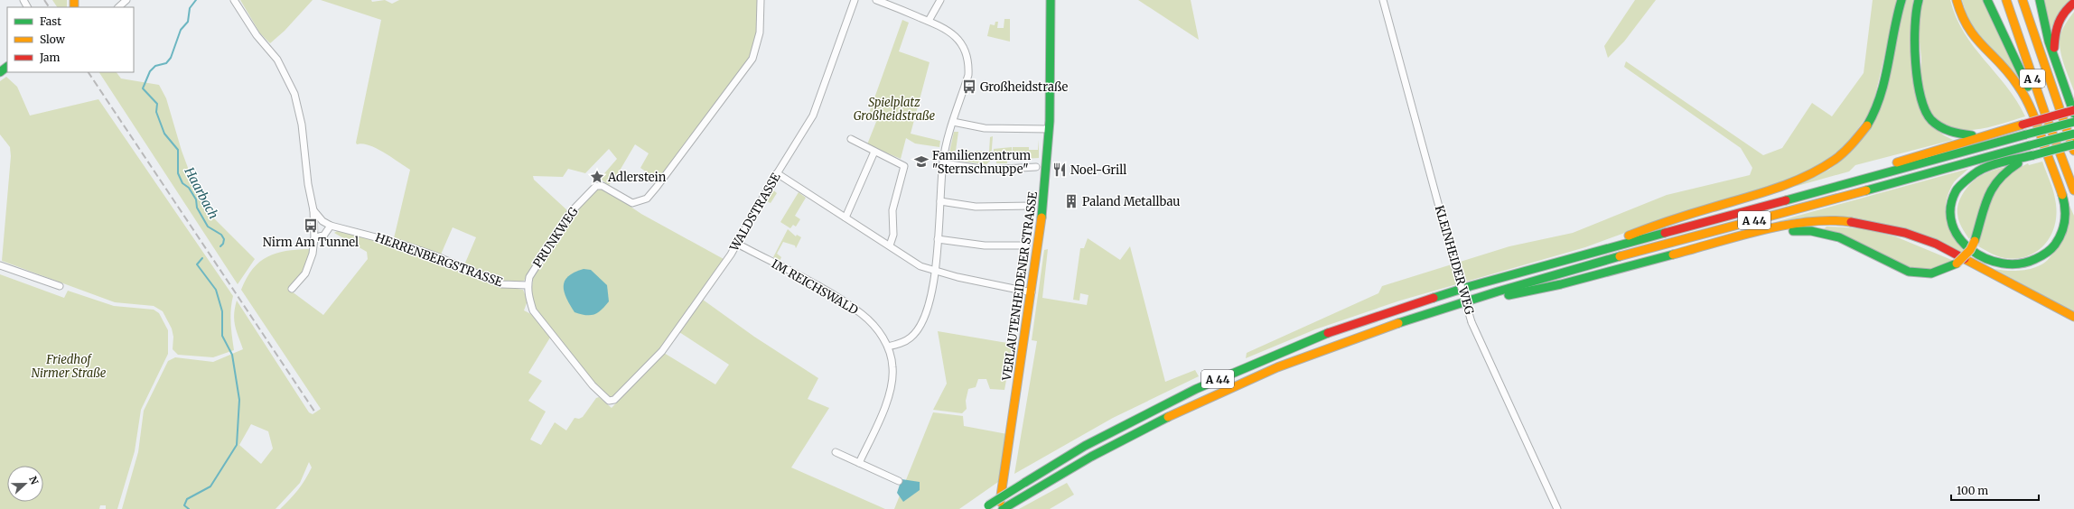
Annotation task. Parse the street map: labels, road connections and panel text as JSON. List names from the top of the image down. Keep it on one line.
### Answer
{"streets":{"main road":["A 4","A 44","VERLAUTENHEIDENER STRASSE"],"street":["WALDSTRASSE","PRUNKWEG","HERRENBERGSTRASSE","KLEINHEIDER WEG","IM REICHSWALD"]},"crossings":[["WALDSTRASSE","PRUNKWEG"],["WALDSTRASSE","HERRENBERGSTRASSE"],["WALDSTRASSE","IM REICHSWALD"],["PRUNKWEG","HERRENBERGSTRASSE"]],"water":["Haarbach"],"parks":["Spielplatz Großheidstraße","Friedhof Nirmer Straße"],"places":{"bus stop":["Großheidstraße","Nirm Am Tunnel"],"school or university":["Familienzentrum \"Sternschnuppe\""],"restaurant":["Noel-Grill"],"place":["Adlerstein"],"building":["Paland Metallbau"]},"legend":["Fast","Slow","Jam"],"scale_bar":"100 m","north":"right"}
